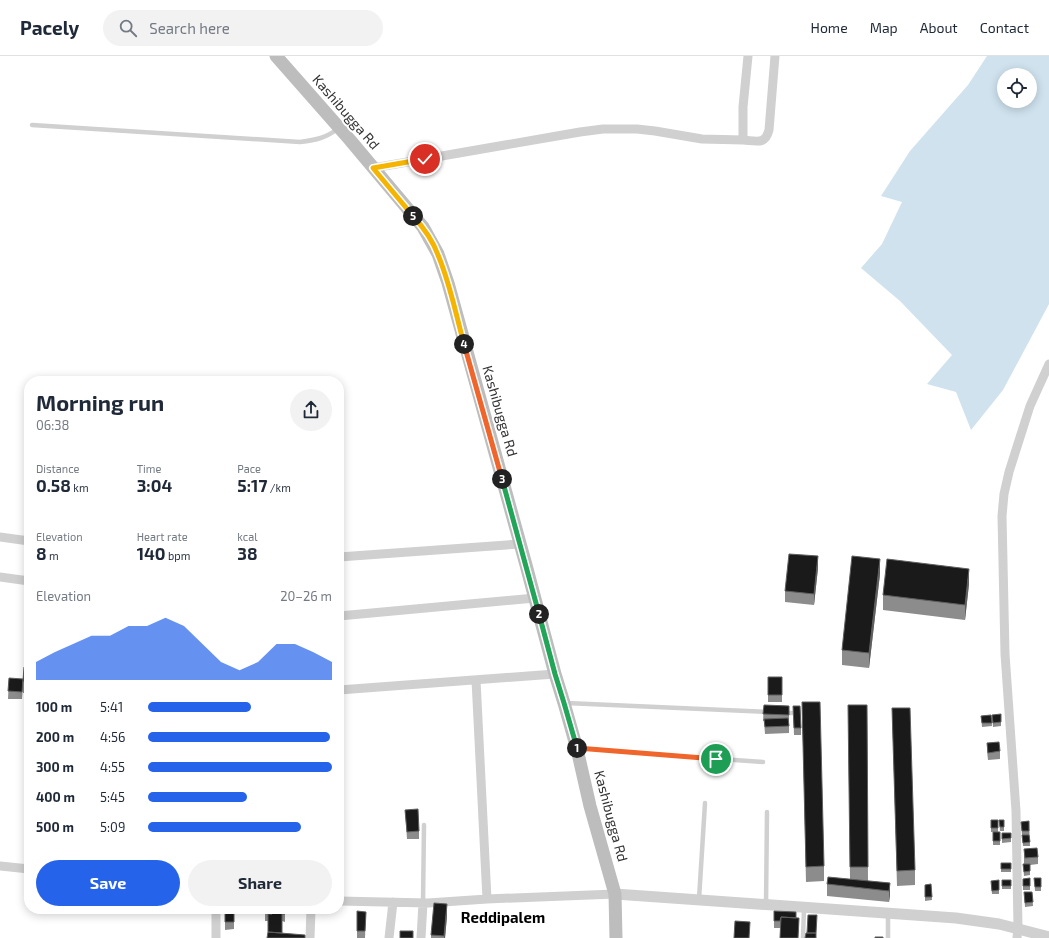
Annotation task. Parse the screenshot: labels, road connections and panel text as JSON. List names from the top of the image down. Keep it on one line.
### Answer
{"streets":{"main road":["Kashibugga Rd"]},"districts":["Reddipalem"],"page":{"header":"Pacely","search":"Search here","nav":["Home","Map","About","Contact"],"pins":["5","4","3","2","1"],"heading":["Morning run","06:38"],"stats":[["Distance","0.58 km"],["Time","3:04"],["Pace","5:17 /km"],["Elevation","8 m"],["Heart rate","140 bpm"],["kcal","38"]],"chart":["Elevation","20–26 m"],"list":[{"name":"100 m","note":"5:41"},{"name":"200 m","note":"4:56"},{"name":"300 m","note":"4:55"},{"name":"400 m","note":"5:45"},{"name":"500 m","note":"5:09"}],"buttons":["Save","Share"]}}
